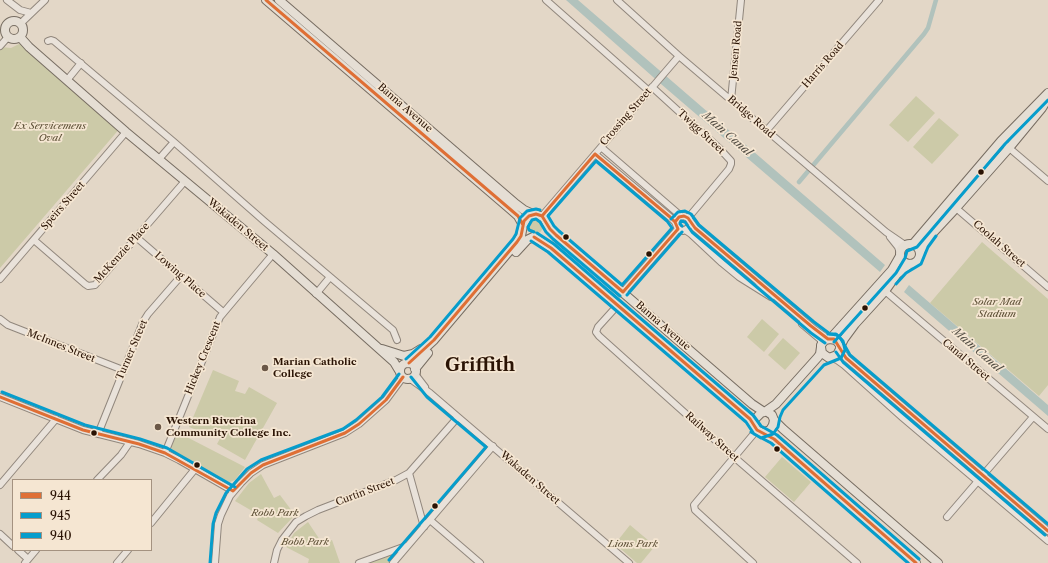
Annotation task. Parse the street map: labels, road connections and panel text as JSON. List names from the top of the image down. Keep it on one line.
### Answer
{"streets":{"main road":["Banna Avenue","Wakaden Street"],"street":["Jensen Road","Harris Road","Crossing Street","Bridge Road","Twigg Street","Speirs Street","Coolah Street","McKenzie Place","Lowing Place","McInnes Street","Turner Street","Hickey Crescent","Canal Street","Railway Street","Curtin Street"]},"crossings":[["Jensen Road","Bridge Road"],["Harris Road","Bridge Road"],["Banna Avenue","Crossing Street"],["Banna Avenue","Railway Street"],["Crossing Street","Bridge Road"],["Crossing Street","Twigg Street"],["Speirs Street","Wakaden Street"],["Speirs Street","McKenzie Place"],["Wakaden Street","McKenzie Place"],["Wakaden Street","Hickey Crescent"],["Wakaden Street","Curtin Street"],["McKenzie Place","Lowing Place"],["Lowing Place","Turner Street"],["Lowing Place","Hickey Crescent"],["McInnes Street","Turner Street"]],"districts":["Griffith"],"water":["Main Canal"],"parks":["Ex Servicemens Oval","Solar Mad Stadium","Robb Park","Bobb Park","Lions Park"],"places":["Marian Catholic College","Western Riverina Community College Inc."],"lines":["transit line 944","transit line 945","transit line 940"],"legend":["944","945","940"]}
